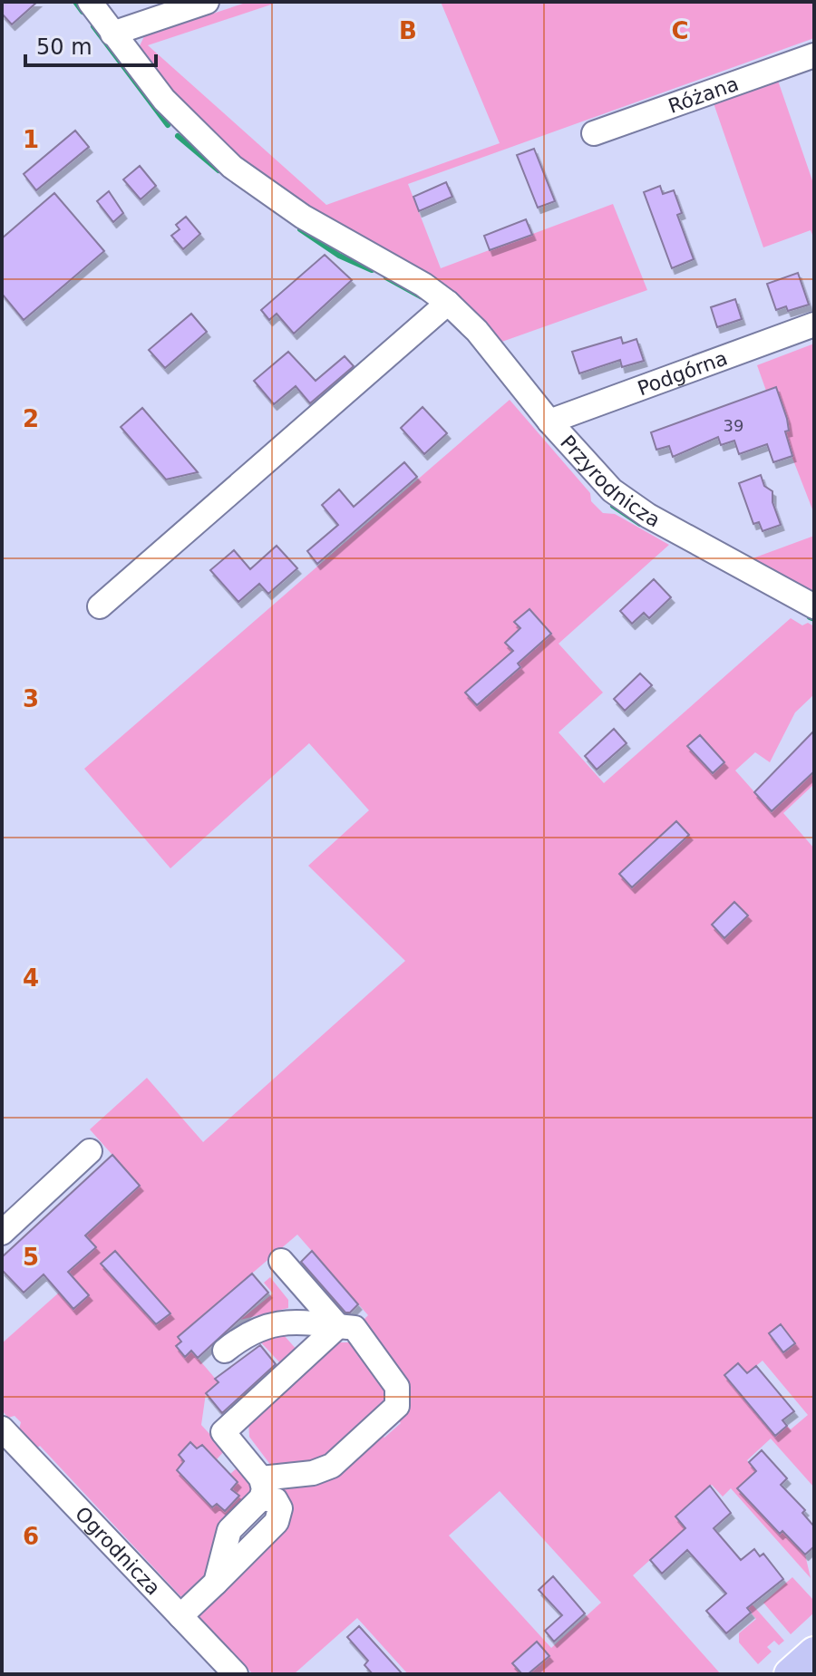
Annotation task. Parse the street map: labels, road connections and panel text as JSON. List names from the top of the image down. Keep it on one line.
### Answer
{"streets":{"street":["Różana","Podgórna","Przyrodnicza","Ogrodnicza"]},"crossings":[["Podgórna","Przyrodnicza"]],"house_numbers":["39"],"scale_bar":"50 m","grid":{"columns":["B","C"],"rows":["1","2","3","4","5","6"]}}
